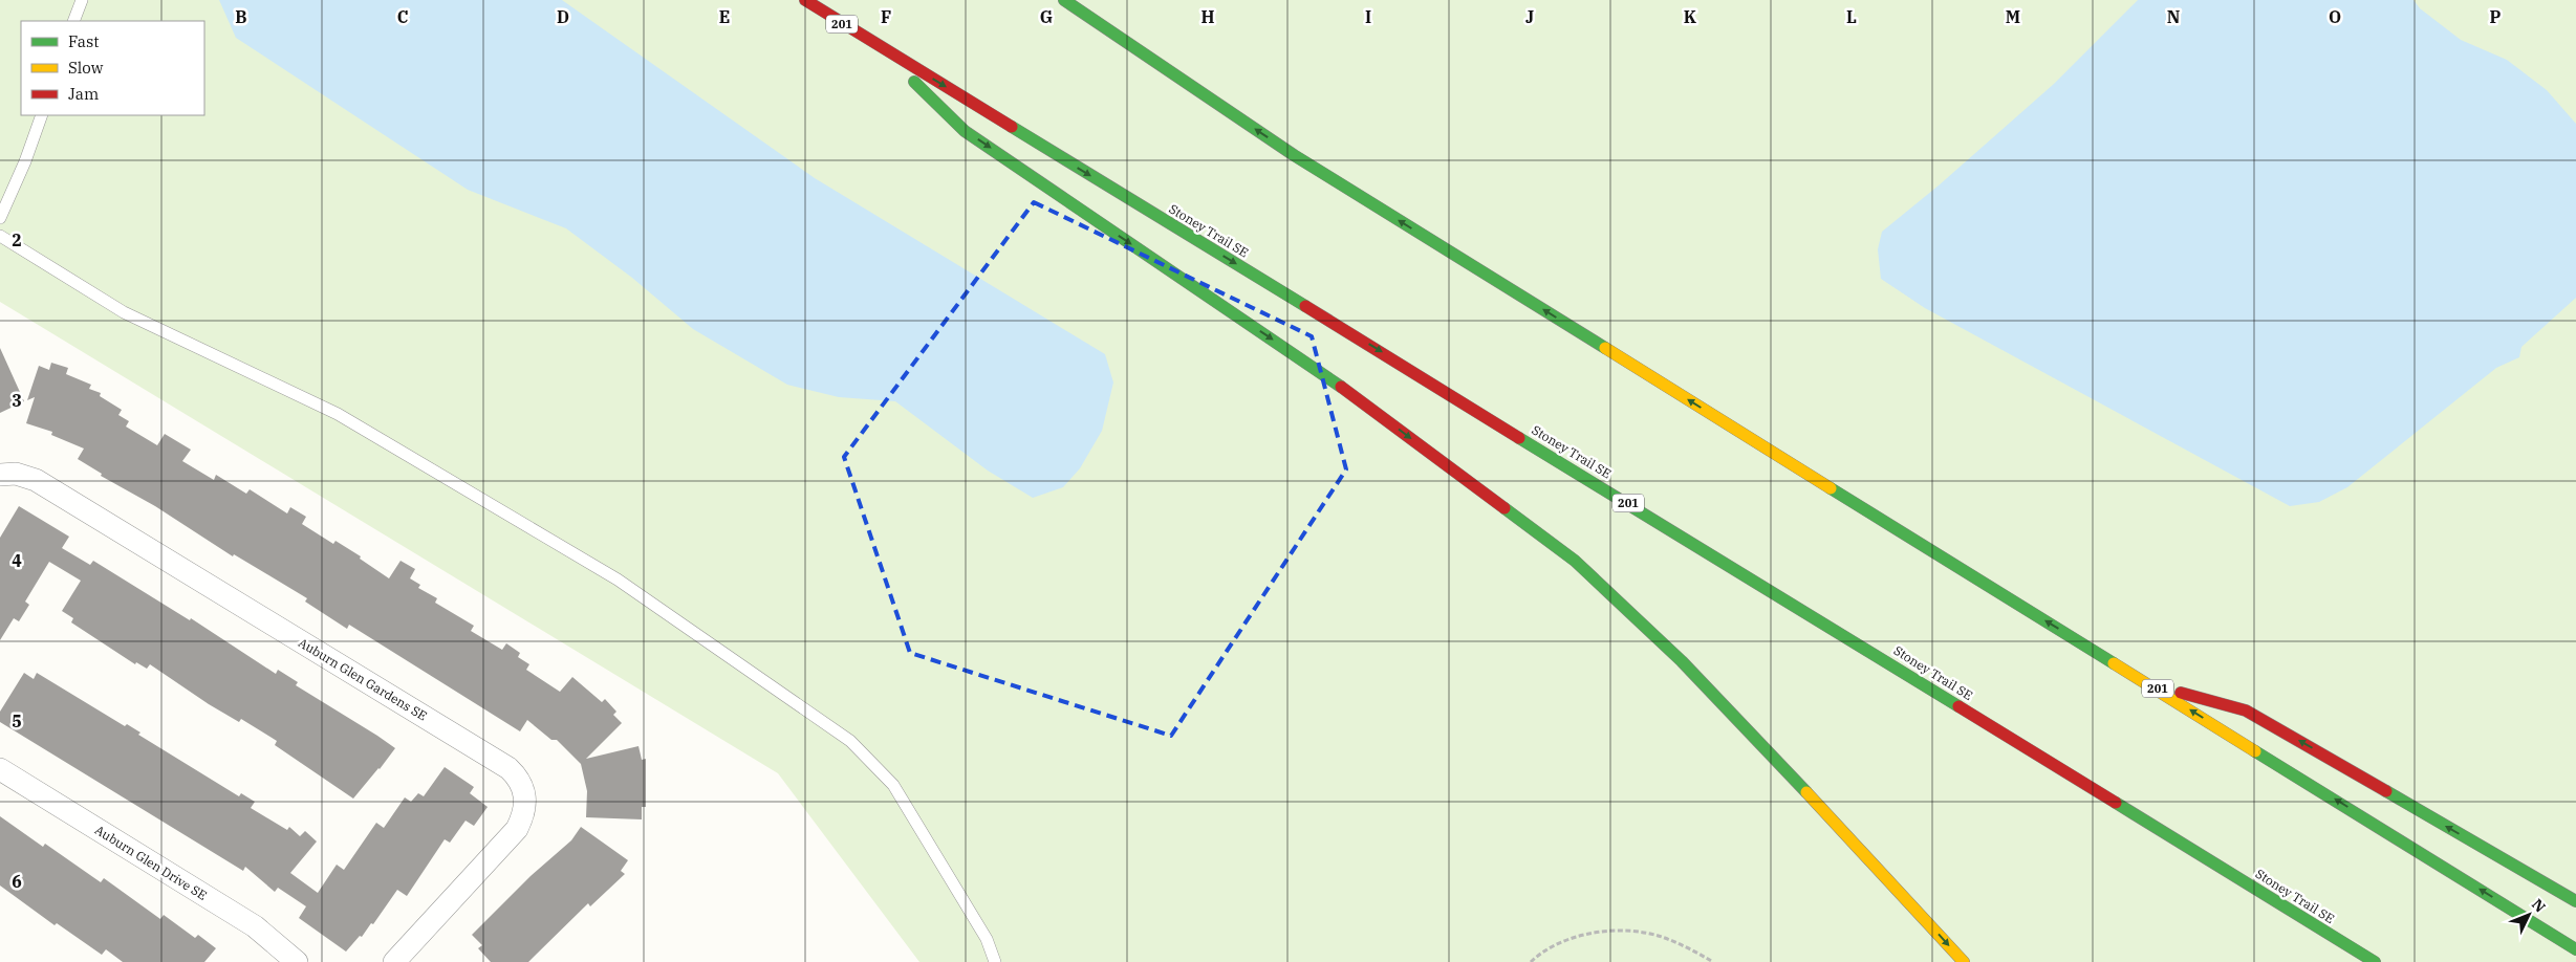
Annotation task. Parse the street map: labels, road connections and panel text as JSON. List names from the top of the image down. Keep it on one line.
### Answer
{"streets":{"highway":["201","Stoney Trail SE"],"street":["Auburn Glen Gardens SE","Auburn Glen Drive SE"]},"legend":["Fast","Slow","Jam"],"north":"top right","grid":{"columns":["B","C","D","E","F","G","H","I","J","K","L","M","N","O","P"],"rows":["2","3","4","5","6"]}}
